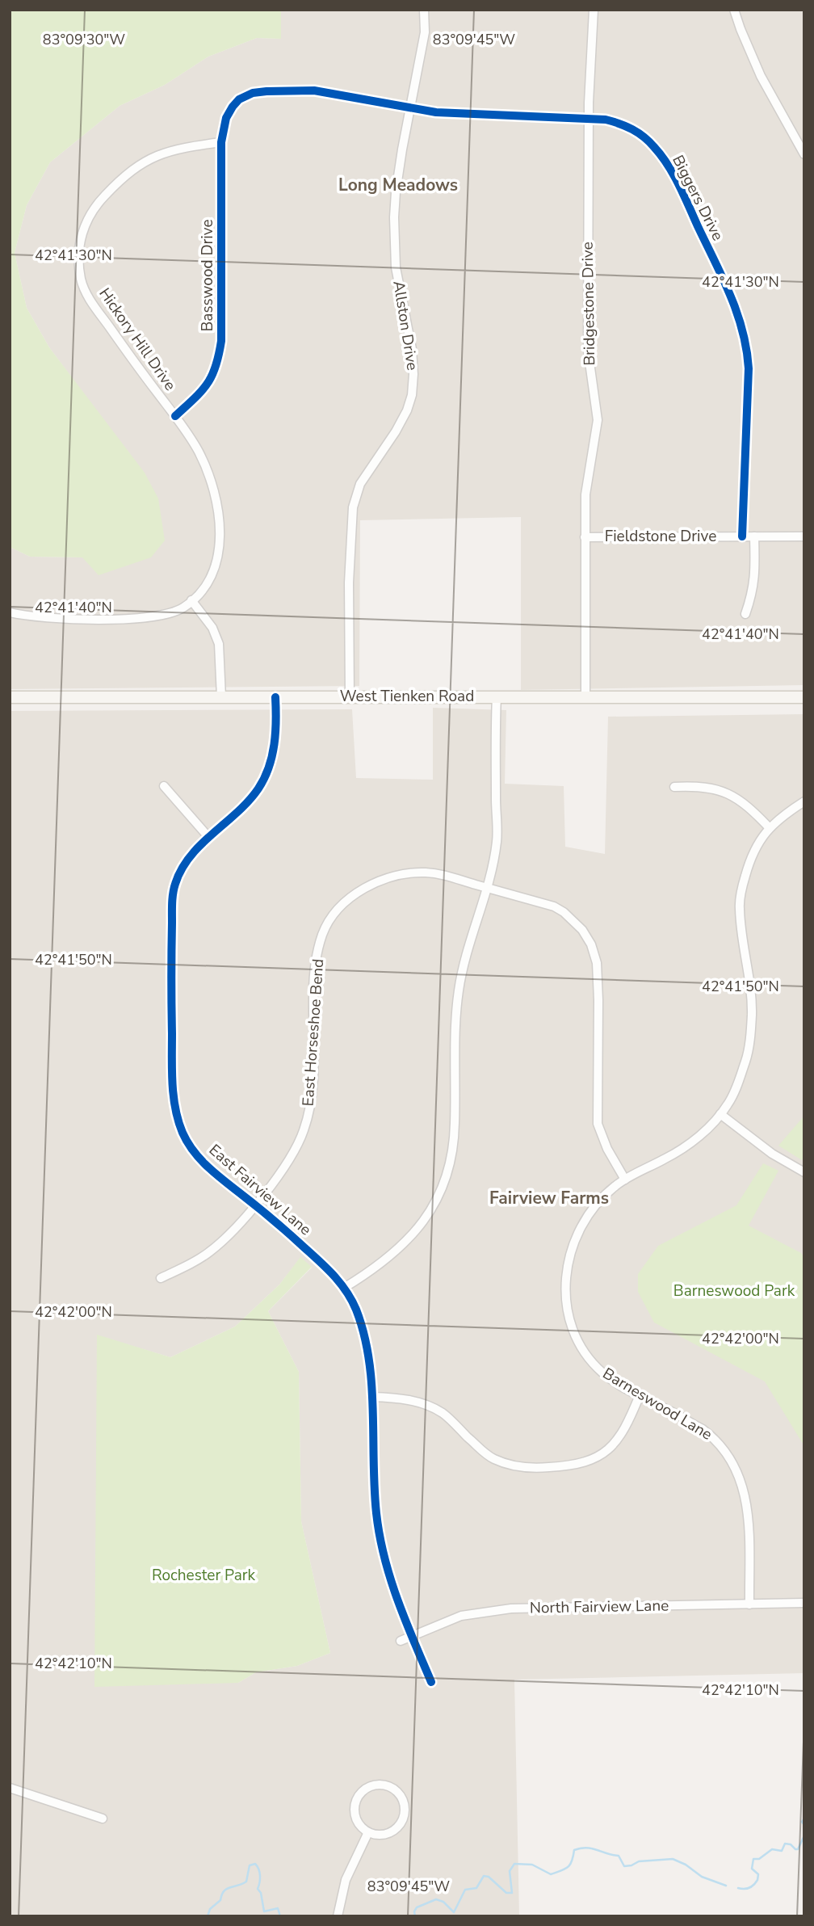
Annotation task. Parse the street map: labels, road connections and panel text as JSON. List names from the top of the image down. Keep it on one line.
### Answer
{"streets":{"street":["Biggers Drive","Basswood Drive","Bridgestone Drive","Allston Drive","Hickory Hill Drive","Fieldstone Drive","West Tienken Road","East Horseshoe Bend","East Fairview Lane","Barneswood Lane","North Fairview Lane"]},"crossings":[["Biggers Drive","Basswood Drive"],["Biggers Drive","Bridgestone Drive"],["Biggers Drive","Allston Drive"],["Biggers Drive","Fieldstone Drive"],["Basswood Drive","Hickory Hill Drive"],["Bridgestone Drive","Fieldstone Drive"],["Bridgestone Drive","West Tienken Road"],["Allston Drive","West Tienken Road"],["West Tienken Road","East Fairview Lane"],["East Horseshoe Bend","East Fairview Lane"],["East Horseshoe Bend","Barneswood Lane"],["East Fairview Lane","North Fairview Lane"],["Barneswood Lane","North Fairview Lane"]],"districts":["Long Meadows","Fairview Farms"],"parks":["Barneswood Park","Rochester Park"],"coordinates":["83°09'30\"W","83°09'45\"W","42°41'30\"N","42°41'40\"N","42°41'50\"N","42°42'00\"N","42°42'10\"N"]}
